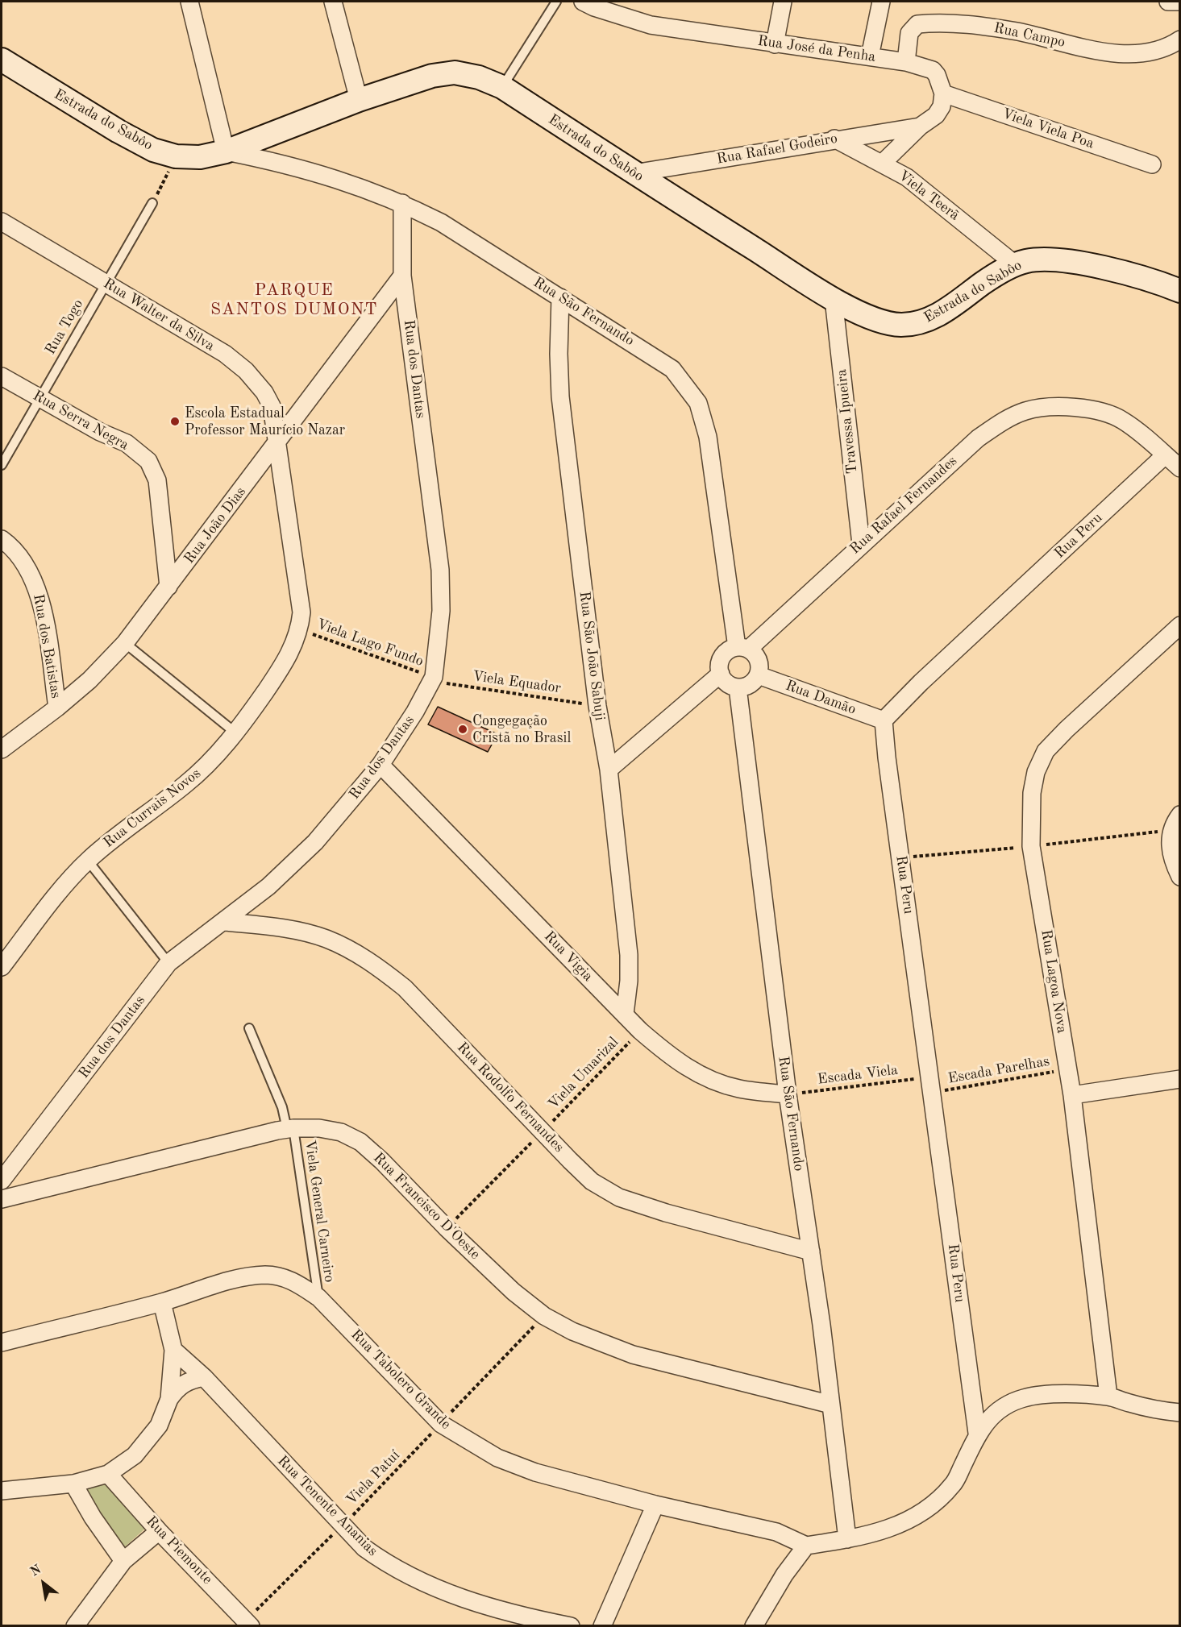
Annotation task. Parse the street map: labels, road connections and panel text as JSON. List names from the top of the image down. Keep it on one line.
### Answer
{"streets":{"street":["Rua Campo","Rua José da Penha","Estrada do Sabôo","Viela Viela Poa","Rua Rafael Godeiro","Viela Teerã","Rua São Fernando","Rua Walter da Silva","Rua dos Dantas","Rua Serra Negra","Travessa Ipueira","Rua Rafael Fernandes","Rua João Dias","Rua Peru","Rua dos Batistas","Rua São João Sabuji","Rua Damão","Rua Currais Novos","Rua Vigia","Rua Lagoa Nova","Rua Rodolfo Fernandes","Rua Francisco D'Oeste","Rua Tabolero Grande","Rua Tenente Ananias","Rua Piemonte"],"lane":["Rua Togo","Viela General Carneiro"],"path":["Viela Lago Fundo","Viela Equador","Escada Parelhas","Viela Umarizal","Escada Viela","Viela Patuí"]},"crossings":[["Rua Campo","Rua José da Penha"],["Rua José da Penha","Viela Viela Poa"],["Estrada do Sabôo","Rua Rafael Godeiro"],["Estrada do Sabôo","Viela Teerã"],["Estrada do Sabôo","Rua São Fernando"],["Estrada do Sabôo","Travessa Ipueira"],["Rua Rafael Godeiro","Viela Teerã"],["Rua São Fernando","Rua dos Dantas"],["Rua São Fernando","Rua Rafael Fernandes"],["Rua São Fernando","Rua São João Sabuji"],["Rua São Fernando","Rua Damão"],["Rua São Fernando","Rua Vigia"],["Rua São Fernando","Escada Viela"],["Rua São Fernando","Rua Rodolfo Fernandes"],["Rua São Fernando","Rua Francisco D'Oeste"],["Rua Walter da Silva","Rua Togo"],["Rua Walter da Silva","Rua João Dias"],["Rua Walter da Silva","Rua Currais Novos"],["Rua Togo","Rua Serra Negra"],["Rua dos Dantas","Rua João Dias"],["Rua dos Dantas","Viela Lago Fundo"],["Rua dos Dantas","Viela Equador"],["Rua dos Dantas","Rua Vigia"],["Rua dos Dantas","Rua Rodolfo Fernandes"],["Rua Serra Negra","Rua João Dias"],["Travessa Ipueira","Rua Rafael Fernandes"],["Rua Rafael Fernandes","Rua Peru"],["Rua Rafael Fernandes","Rua Damão"],["Rua João Dias","Rua dos Batistas"],["Rua João Dias","Rua Currais Novos"],["Rua Peru","Rua Damão"],["Rua Peru","Escada Parelhas"],["Rua Peru","Escada Viela"],["Viela Lago Fundo","Viela Equador"],["Viela Lago Fundo","Rua Currais Novos"],["Rua São João Sabuji","Viela Equador"],["Rua São João Sabuji","Rua Vigia"],["Rua Vigia","Viela Umarizal"],["Rua Vigia","Escada Viela"],["Rua Lagoa Nova","Escada Parelhas"],["Escada Parelhas","Escada Viela"],["Viela Umarizal","Rua Rodolfo Fernandes"],["Viela Umarizal","Rua Francisco D'Oeste"],["Rua Francisco D'Oeste","Viela General Carneiro"],["Rua Francisco D'Oeste","Viela Patuí"],["Viela General Carneiro","Rua Tabolero Grande"],["Rua Tabolero Grande","Viela Patuí"],["Viela Patuí","Rua Tenente Ananias"],["Viela Patuí","Rua Piemonte"]],"districts":["PARQUE SANTOS DUMONT"],"places":["Escola Estadual Professor Maurício Nazar","Congegação Cristã no Brasil"],"north":"top left"}
